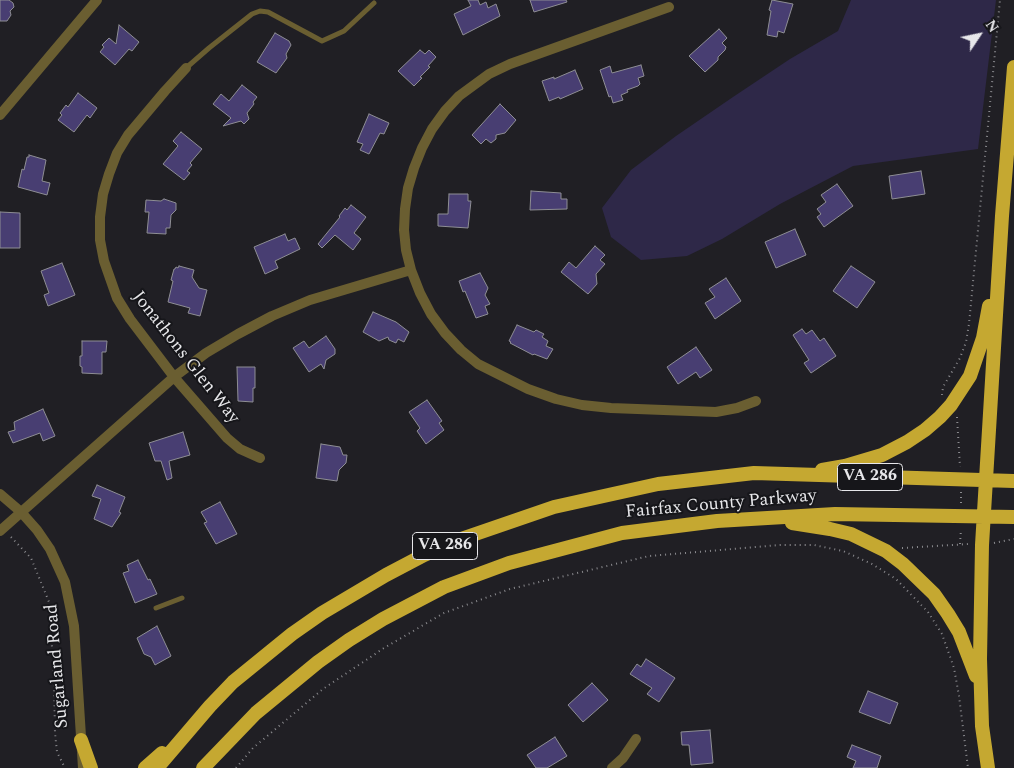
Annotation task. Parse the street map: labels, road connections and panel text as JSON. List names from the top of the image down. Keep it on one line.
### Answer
{"streets":{"highway":["VA 286","Fairfax County Parkway"],"street":["Jonathons Glen Way","Sugarland Road"]},"north":"top right"}
